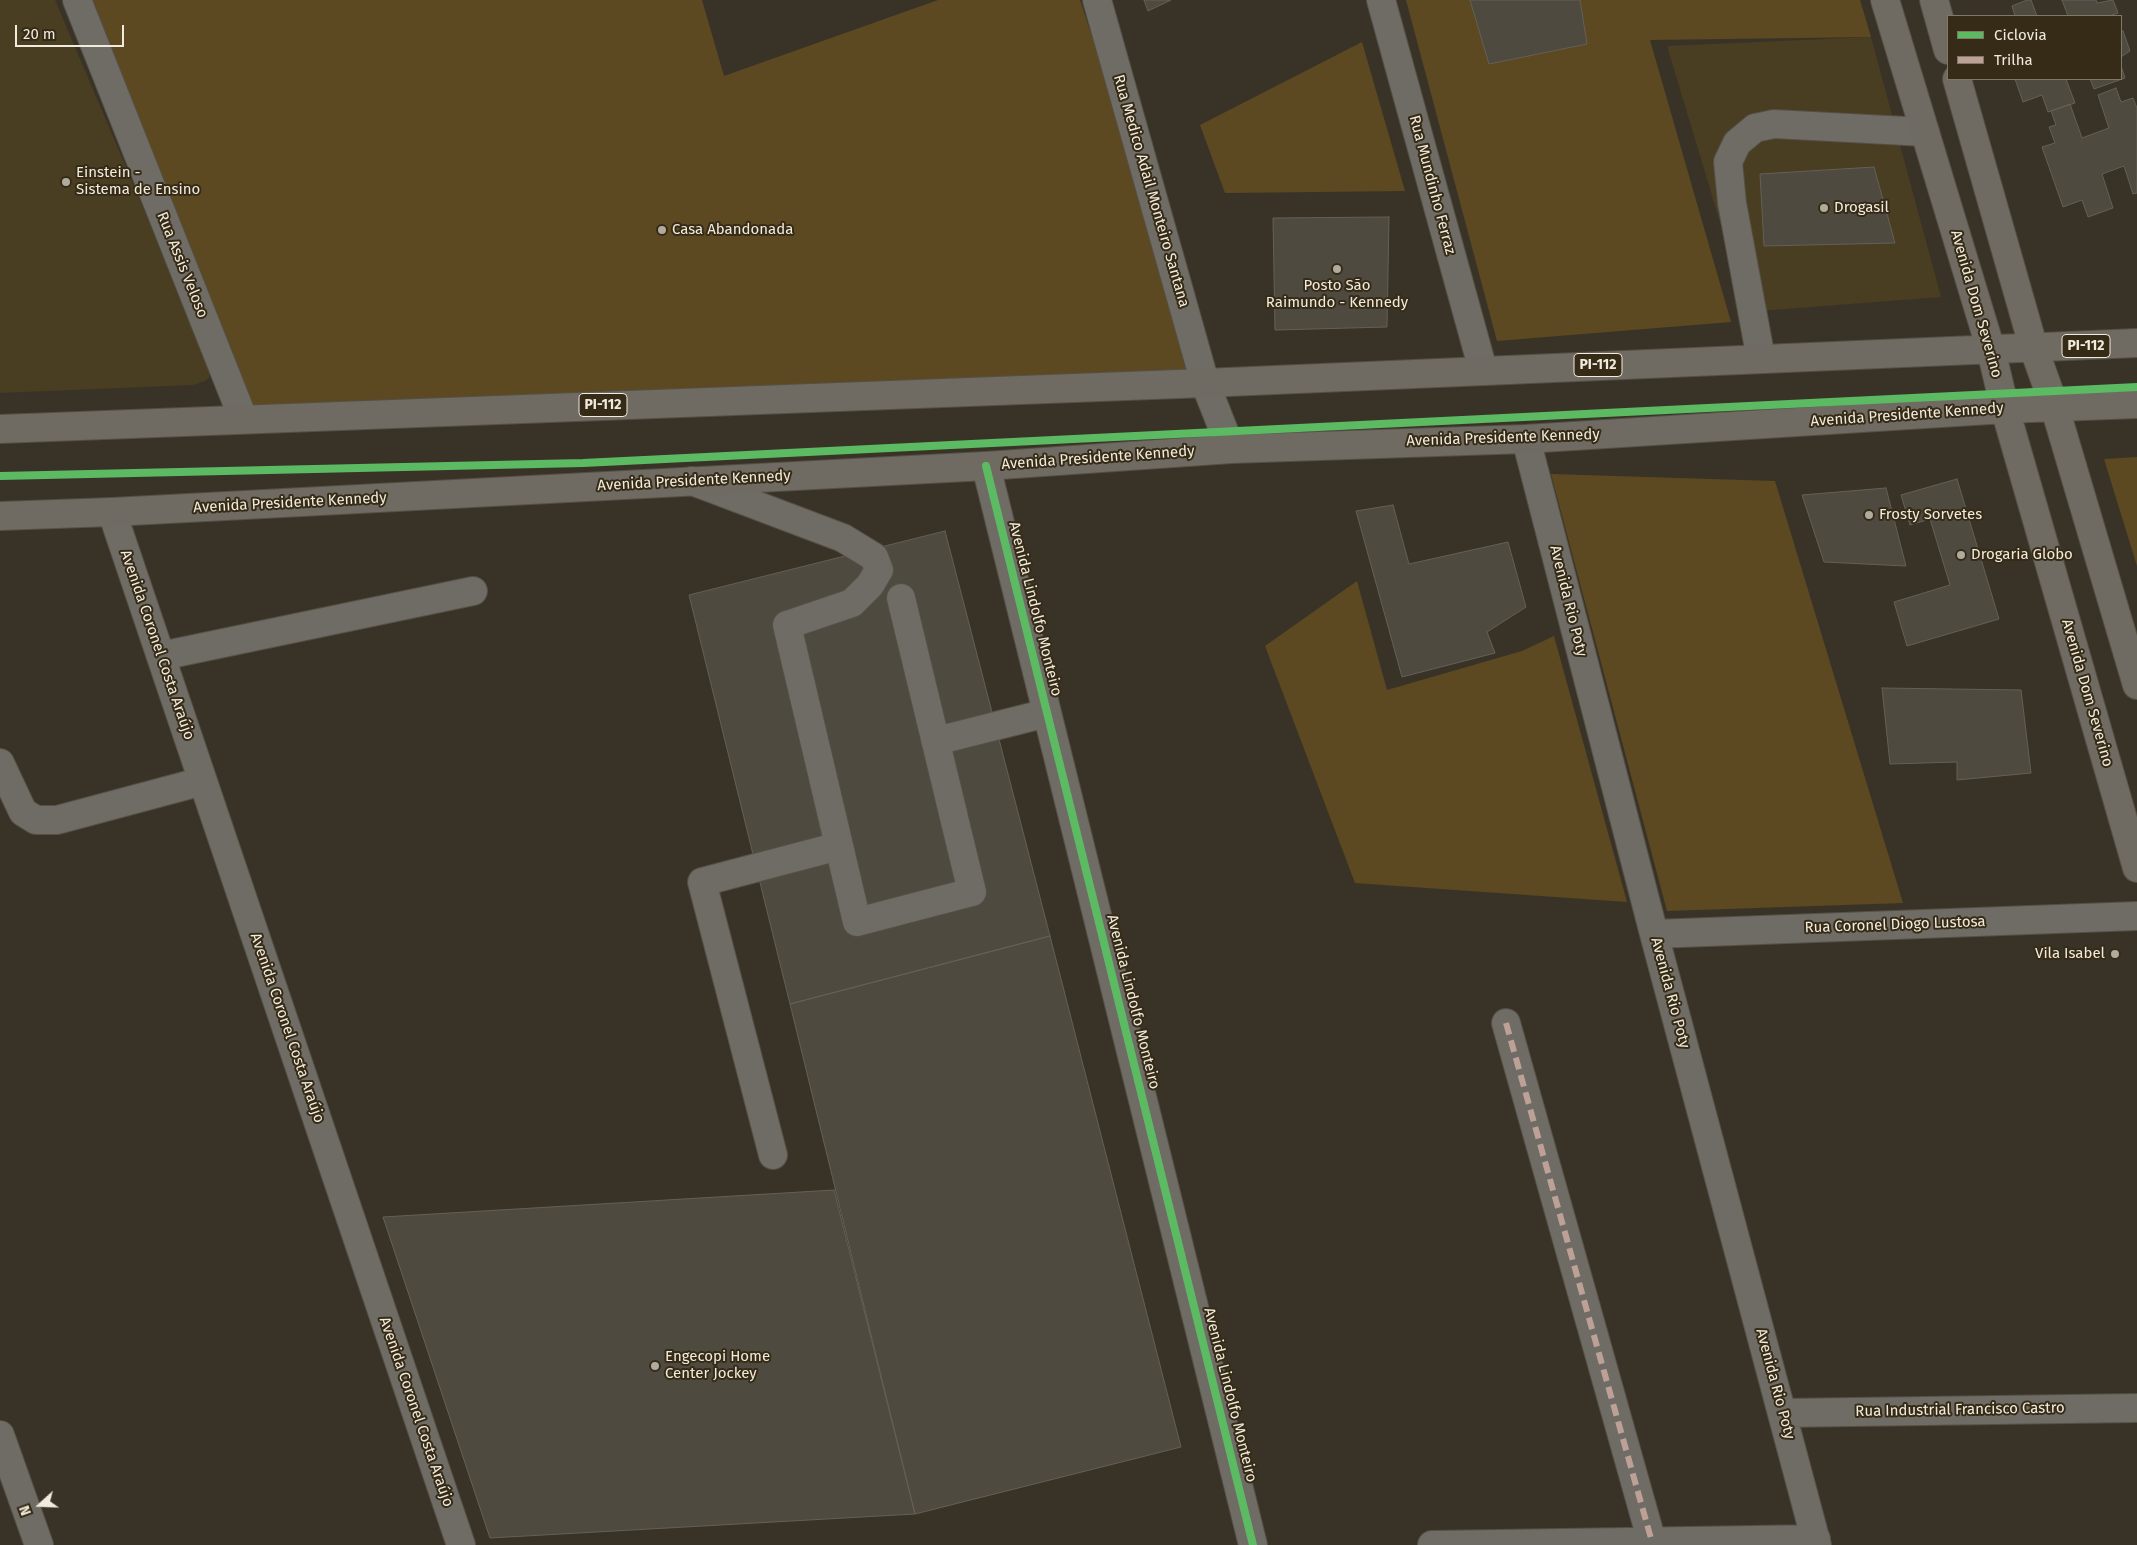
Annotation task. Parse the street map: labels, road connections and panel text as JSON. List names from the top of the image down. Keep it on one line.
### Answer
{"streets":{"main road":["Avenida Dom Severino","PI-112","Avenida Presidente Kennedy"],"street":["Rua Mundinho Ferraz","Rua Medico Adail Monteiro Santana","Rua Assis Veloso","Avenida Rio Poty","Avenida Lindolfo Monteiro","Avenida Coronel Costa Araújo","Rua Coronel Diogo Lustosa","Rua Industrial Francisco Castro"]},"crossings":[["Rua Mundinho Ferraz","PI-112"],["Rua Medico Adail Monteiro Santana","PI-112"],["Rua Medico Adail Monteiro Santana","Avenida Presidente Kennedy"],["Rua Assis Veloso","PI-112"],["Avenida Dom Severino","PI-112"],["Avenida Dom Severino","Avenida Presidente Kennedy"],["Avenida Presidente Kennedy","Avenida Rio Poty"],["Avenida Presidente Kennedy","Avenida Lindolfo Monteiro"],["Avenida Presidente Kennedy","Avenida Coronel Costa Araújo"],["Avenida Rio Poty","Rua Coronel Diogo Lustosa"],["Avenida Rio Poty","Rua Industrial Francisco Castro"]],"places":["Einstein - Sistema de Ensino","Drogasil","Casa Abandonada","Posto São Raimundo - Kennedy","Frosty Sorvetes","Drogaria Globo","Vila Isabel","Engecopi Home Center Jockey"],"legend":["Ciclovia","Trilha"],"scale_bar":"20 m","north":"left"}
